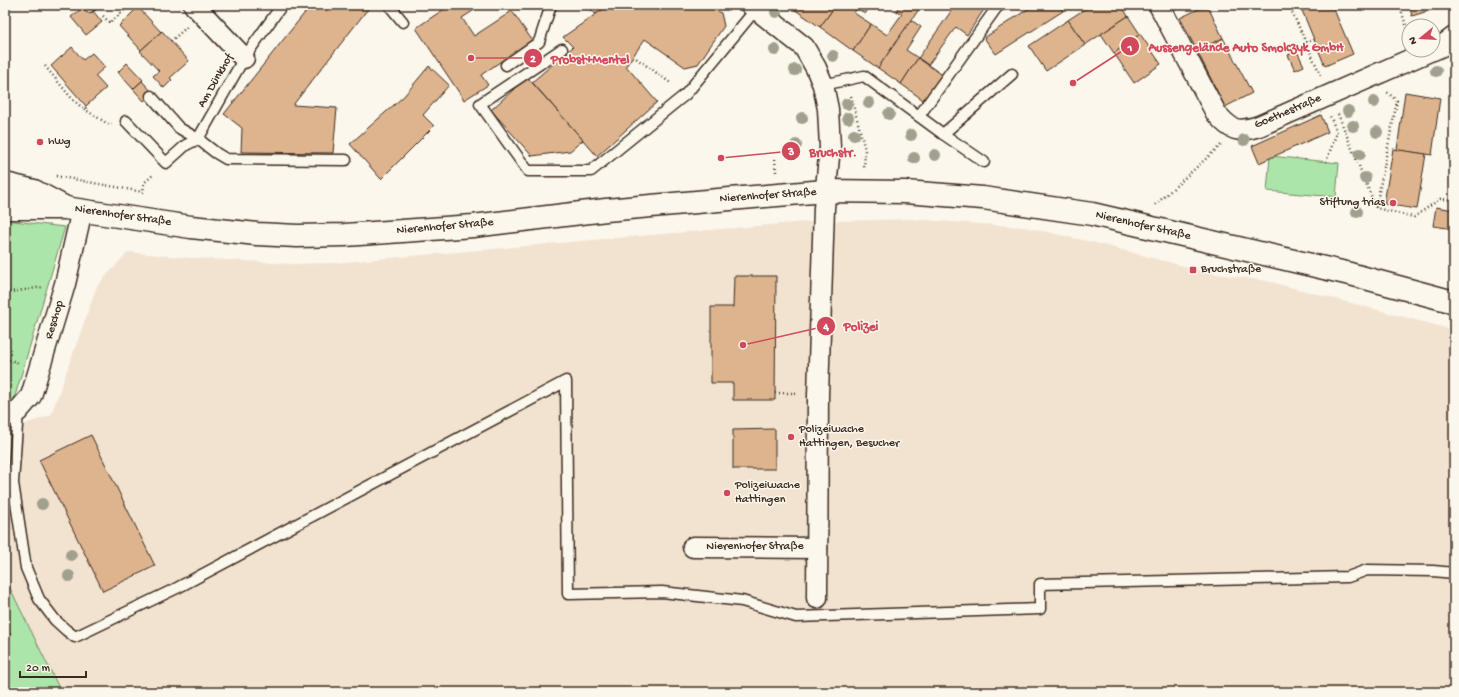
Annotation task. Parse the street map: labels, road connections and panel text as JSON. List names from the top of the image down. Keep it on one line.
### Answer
{"streets":{"main road":["Nierenhofer Straße"],"street":["Goethestraße","Reschop"],"lane":["Am Dünkhof"]},"crossings":[["Nierenhofer Straße","Reschop"]],"places":{"other":["Probst+Mentel","Aussengelände Auto Smolczyk GmbH","hwg","Bruchstr.","Stiftung trias","Polizei","Polizeiwache Hattingen, Besucher","Polizeiwache Hattingen"],"transit":["Bruchstraße"]},"scale_bar":"20 m","north":"left"}
